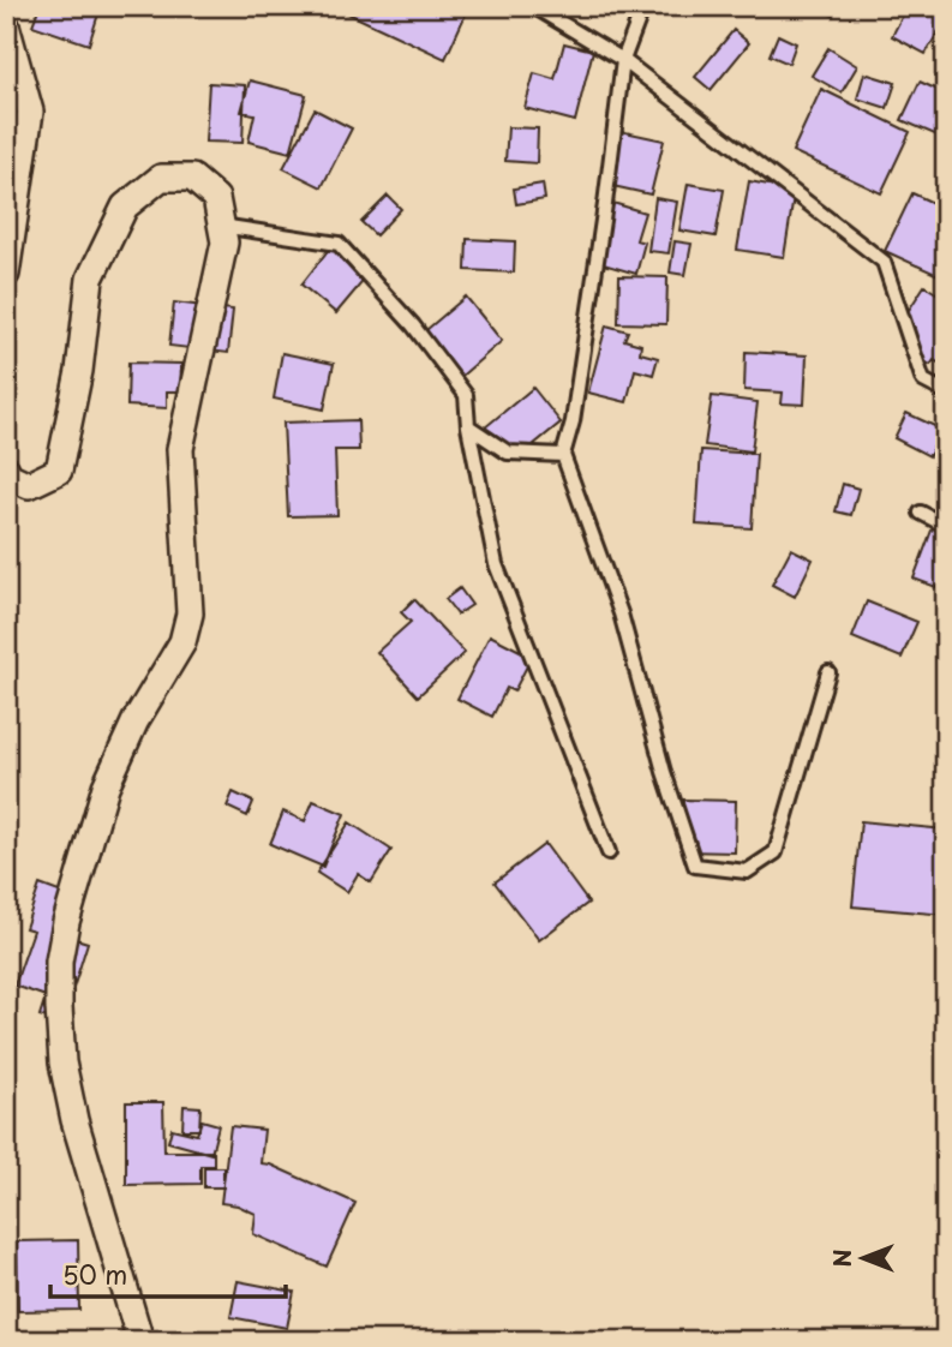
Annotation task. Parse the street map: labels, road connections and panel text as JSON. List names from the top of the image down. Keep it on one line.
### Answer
{"scale_bar":"50 m","north":"left"}
